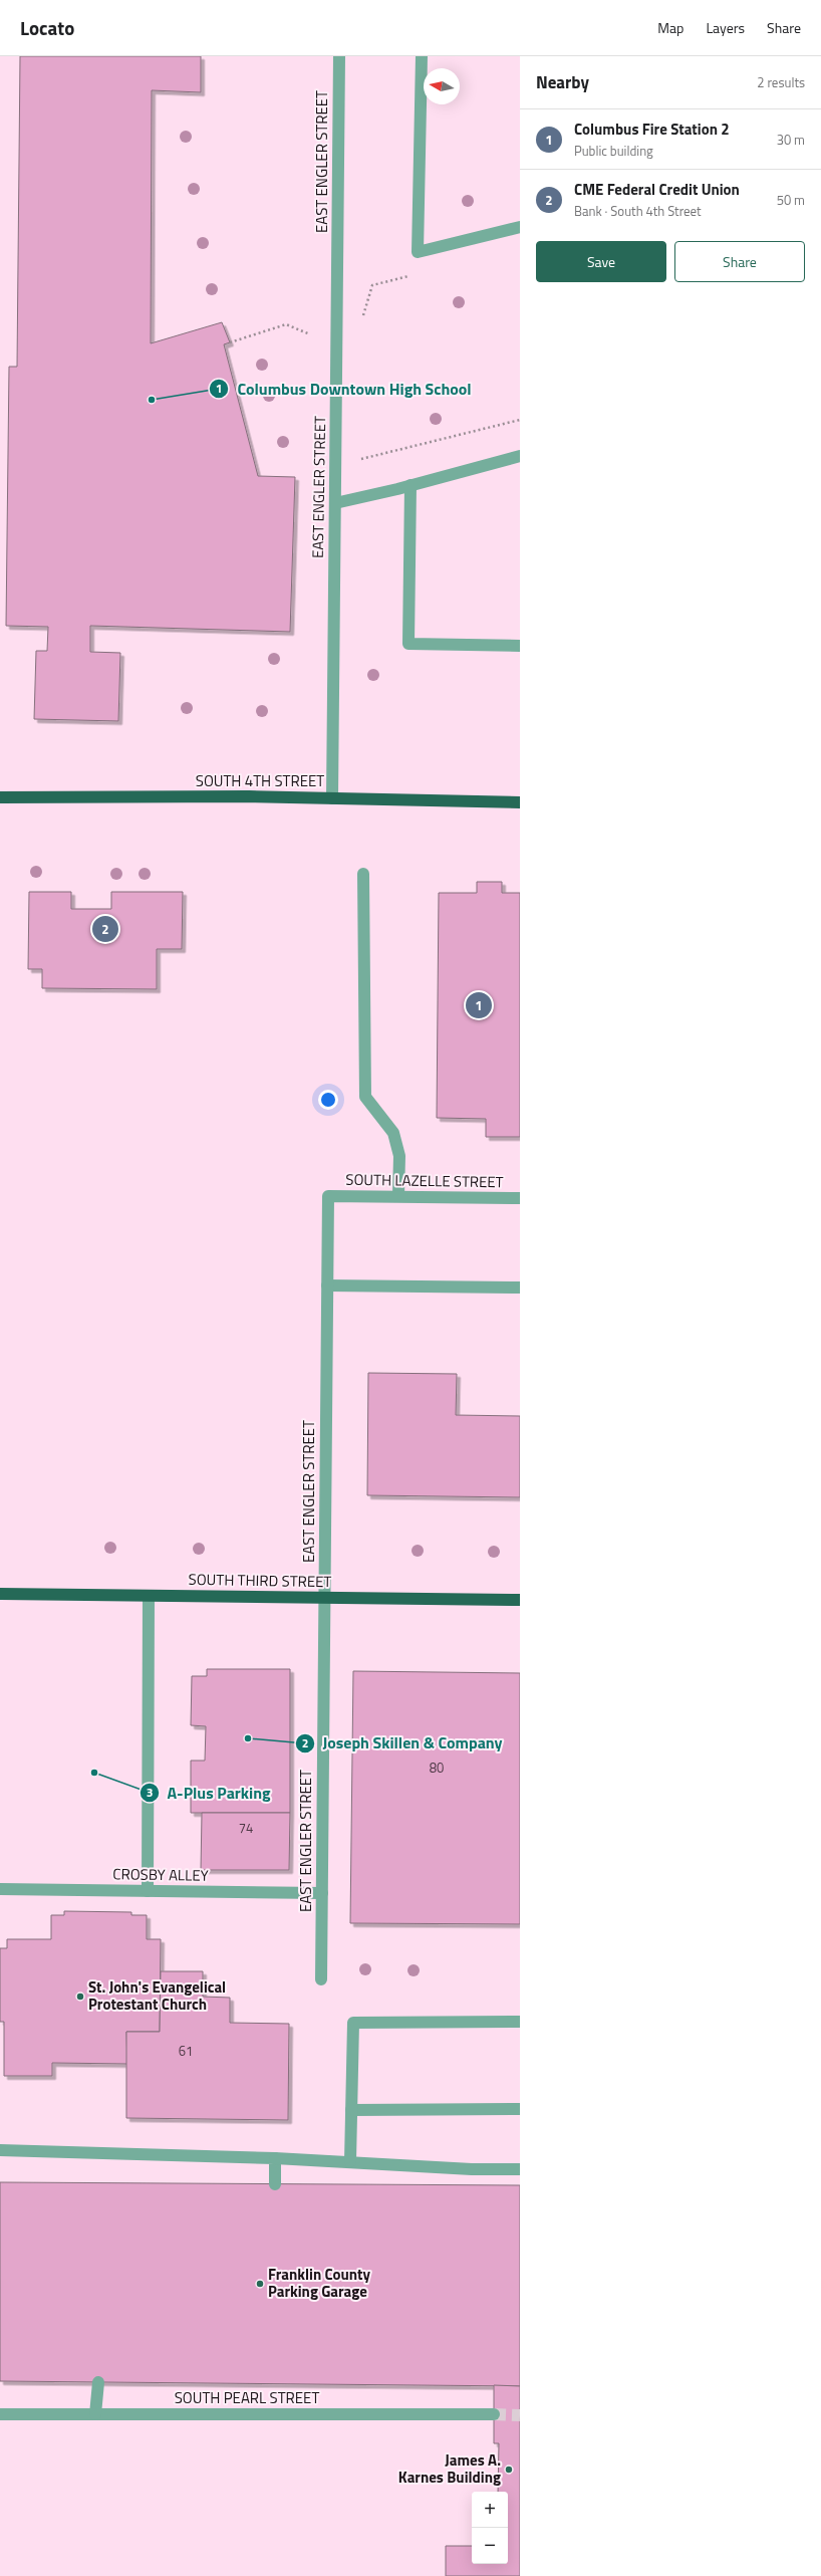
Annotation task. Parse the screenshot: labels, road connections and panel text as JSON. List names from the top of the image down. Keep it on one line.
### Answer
{"streets":{"main road":["SOUTH 4TH STREET","SOUTH THIRD STREET"],"lane":["EAST ENGLER STREET","SOUTH LAZELLE STREET","CROSBY ALLEY","SOUTH PEARL STREET"]},"crossings":[["EAST ENGLER STREET","SOUTH 4TH STREET"],["EAST ENGLER STREET","SOUTH LAZELLE STREET"],["EAST ENGLER STREET","SOUTH THIRD STREET"],["EAST ENGLER STREET","CROSBY ALLEY"]],"places":["Columbus Downtown High School","Joseph Skillen & Company","A-Plus Parking","St. John's Evangelical Protestant Church","Franklin County Parking Garage","James A. Karnes Building"],"house_numbers":["80","74","61"],"north":"left","page":{"header":"Locato","nav":["Map","Layers","Share"],"heading":["Nearby","2 results"],"list":[{"mark":"1","name":"Columbus Fire Station 2","note":"Public building","value":"30 m"},{"mark":"2","name":"CME Federal Credit Union","note":"Bank · South 4th Street","value":"50 m"}],"buttons":["Save","Share"],"pins":["2","1"],"map_buttons":["+","−"]}}
